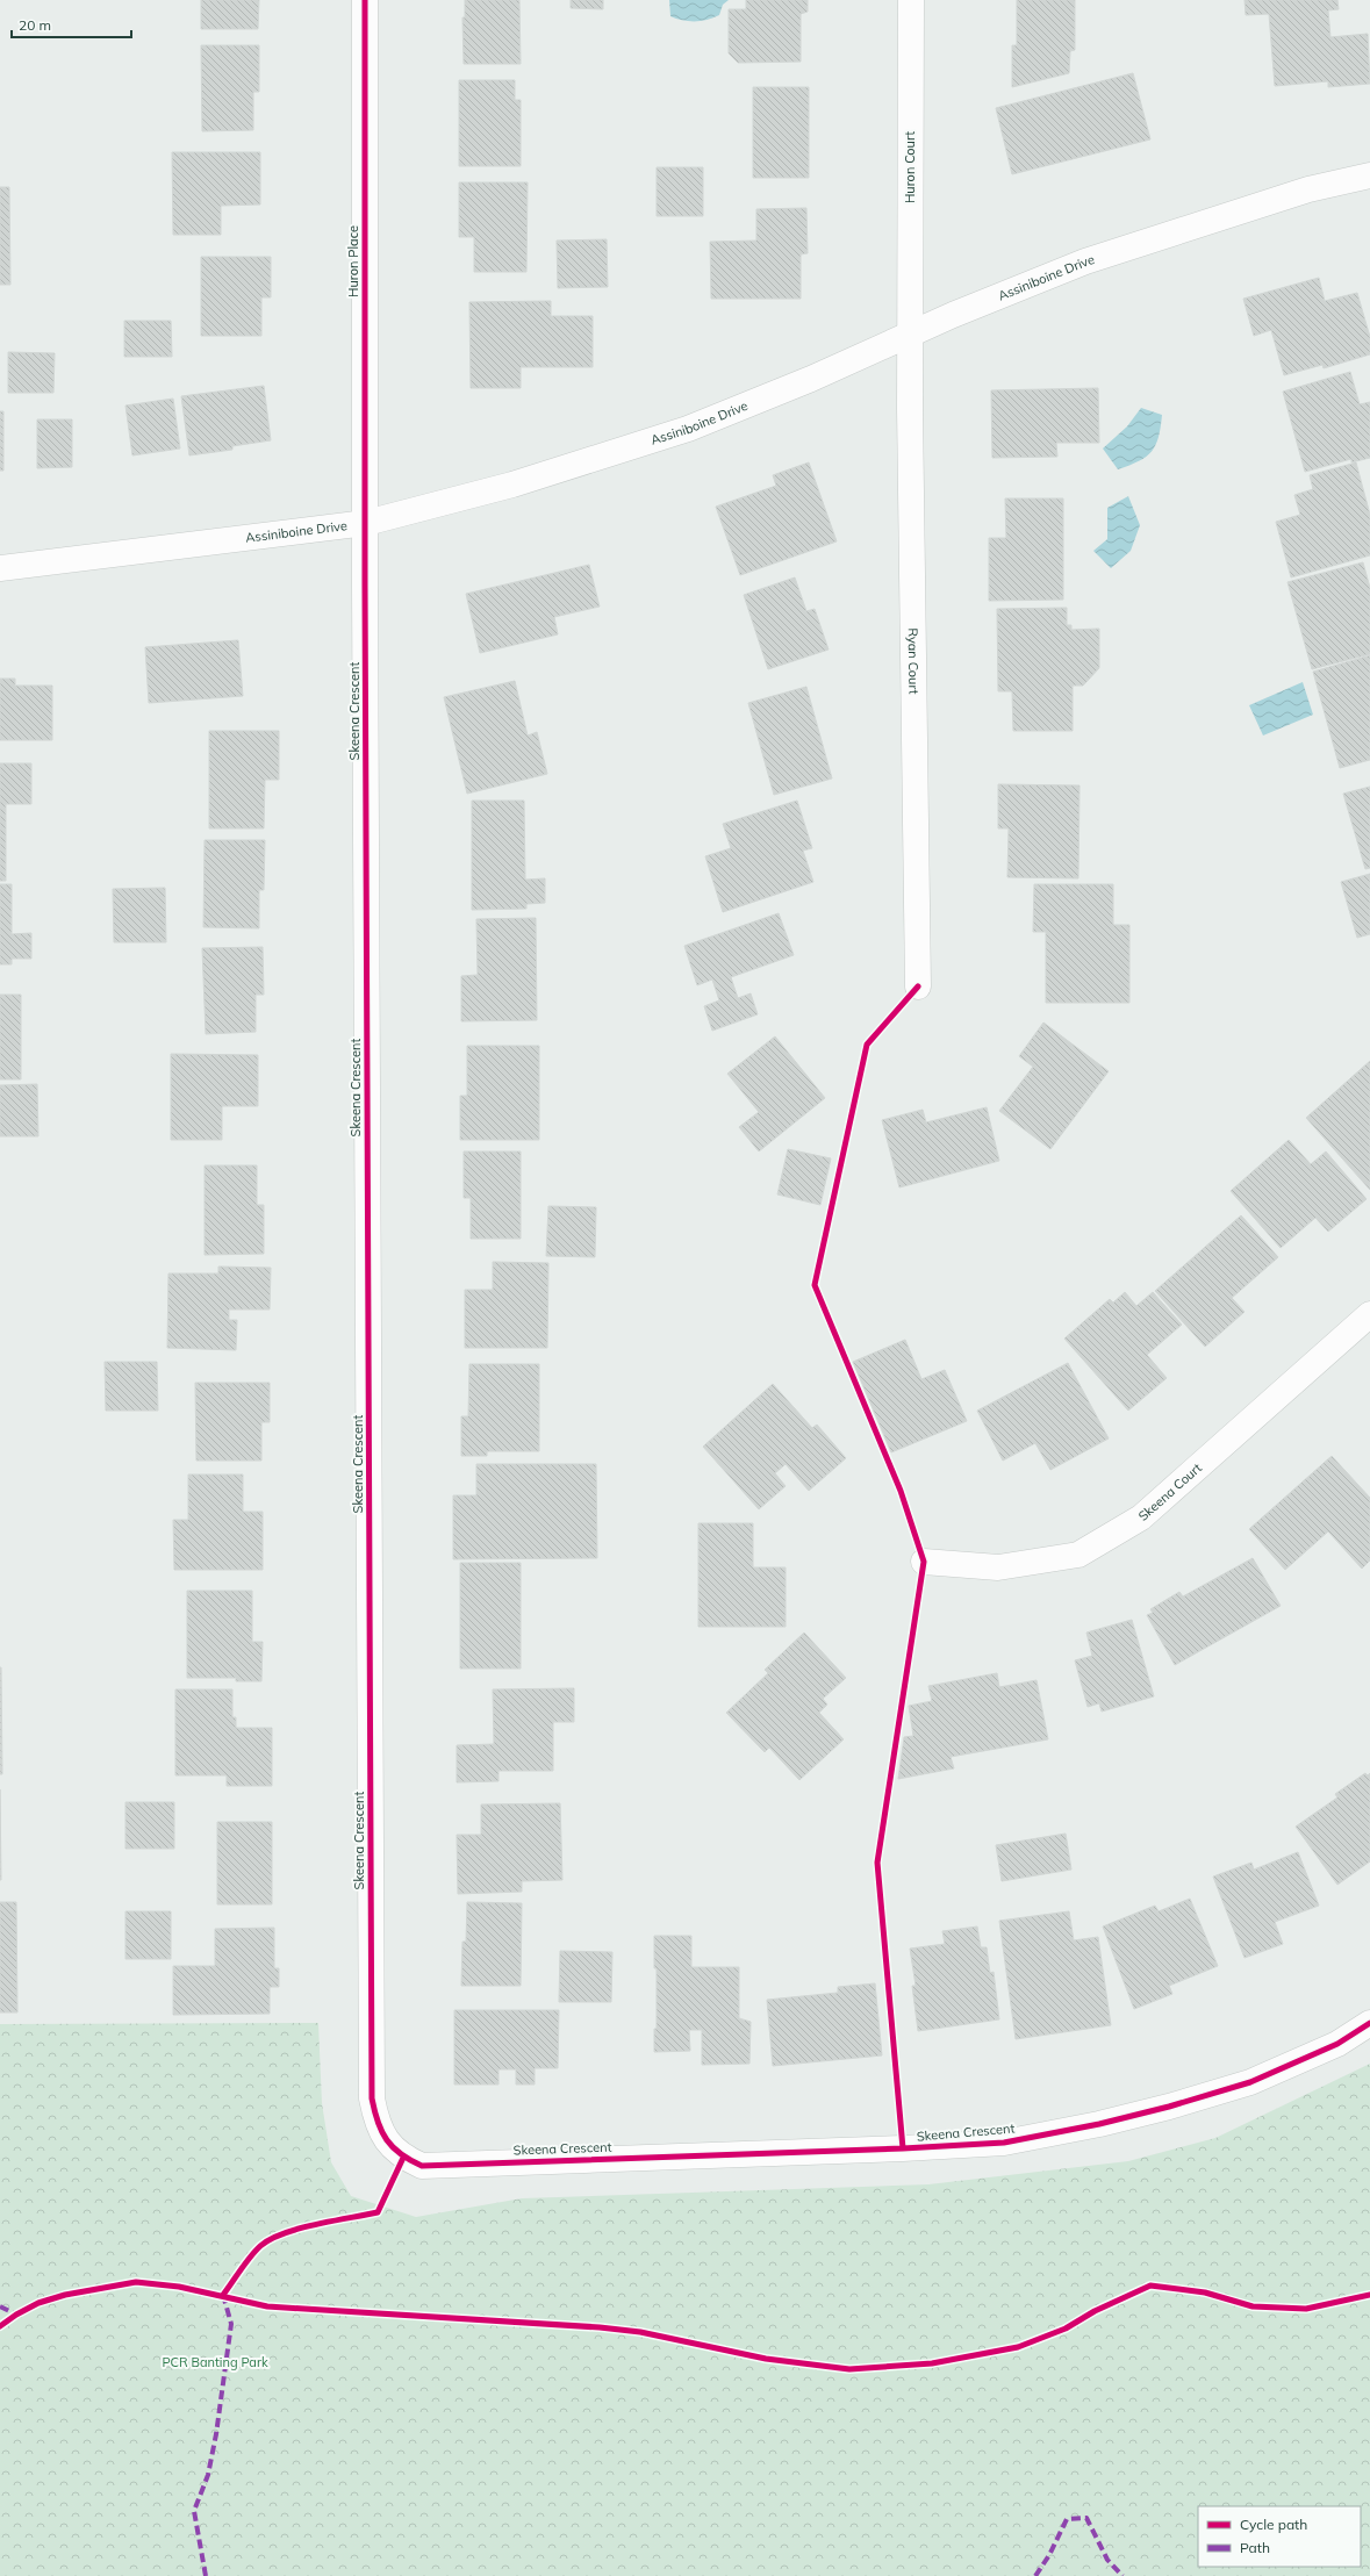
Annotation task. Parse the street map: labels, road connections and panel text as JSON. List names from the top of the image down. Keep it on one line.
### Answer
{"streets":{"street":["Huron Court","Huron Place","Assiniboine Drive","Ryan Court","Skeena Crescent","Skeena Court"]},"crossings":[["Huron Court","Assiniboine Drive"],["Huron Court","Ryan Court"],["Huron Place","Assiniboine Drive"],["Huron Place","Skeena Crescent"],["Assiniboine Drive","Ryan Court"],["Assiniboine Drive","Skeena Crescent"]],"parks":["PCR Banting Park"],"legend":["Cycle path","Path"],"scale_bar":"20 m"}
